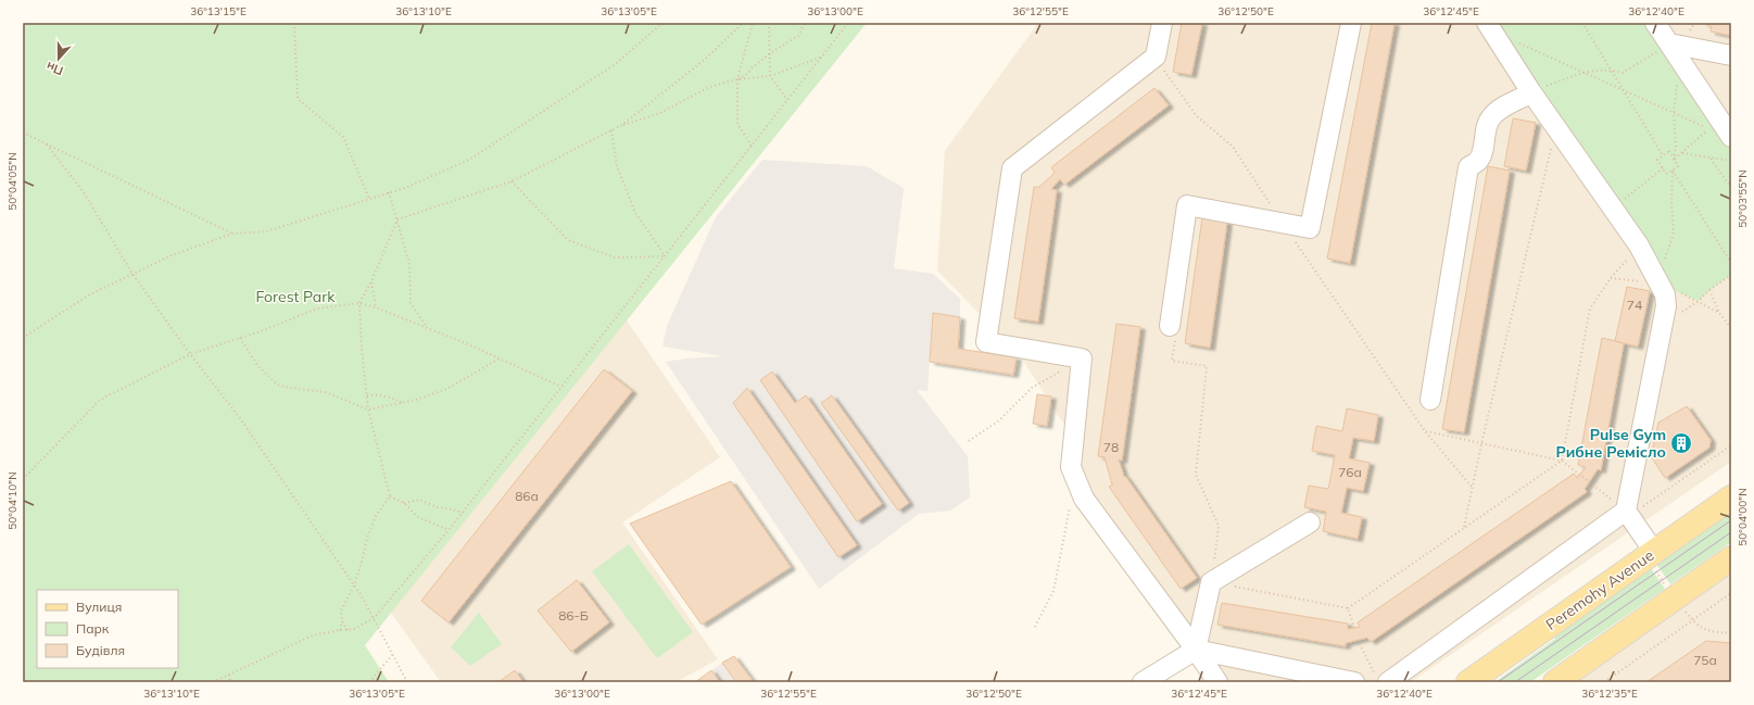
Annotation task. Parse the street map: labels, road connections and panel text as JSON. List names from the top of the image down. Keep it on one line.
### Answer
{"streets":{"main road":["Peremohy Avenue"]},"parks":["Forest Park"],"places":{"building":["Pulse Gym Рибне Ремісло"]},"house_numbers":["74","78","76а","86а","86-Б","75а"],"legend":["Вулиця","Парк","Будівля"],"north":"bottom","coordinates":["36°13'15\"E","36°13'10\"E","36°13'05\"E","36°13'00\"E","36°12'55\"E","36°12'50\"E","36°12'45\"E","36°12'40\"E","50°04'05\"N","50°03'55\"N","50°04'10\"N","50°04'00\"N","36°12'35\"E"]}
